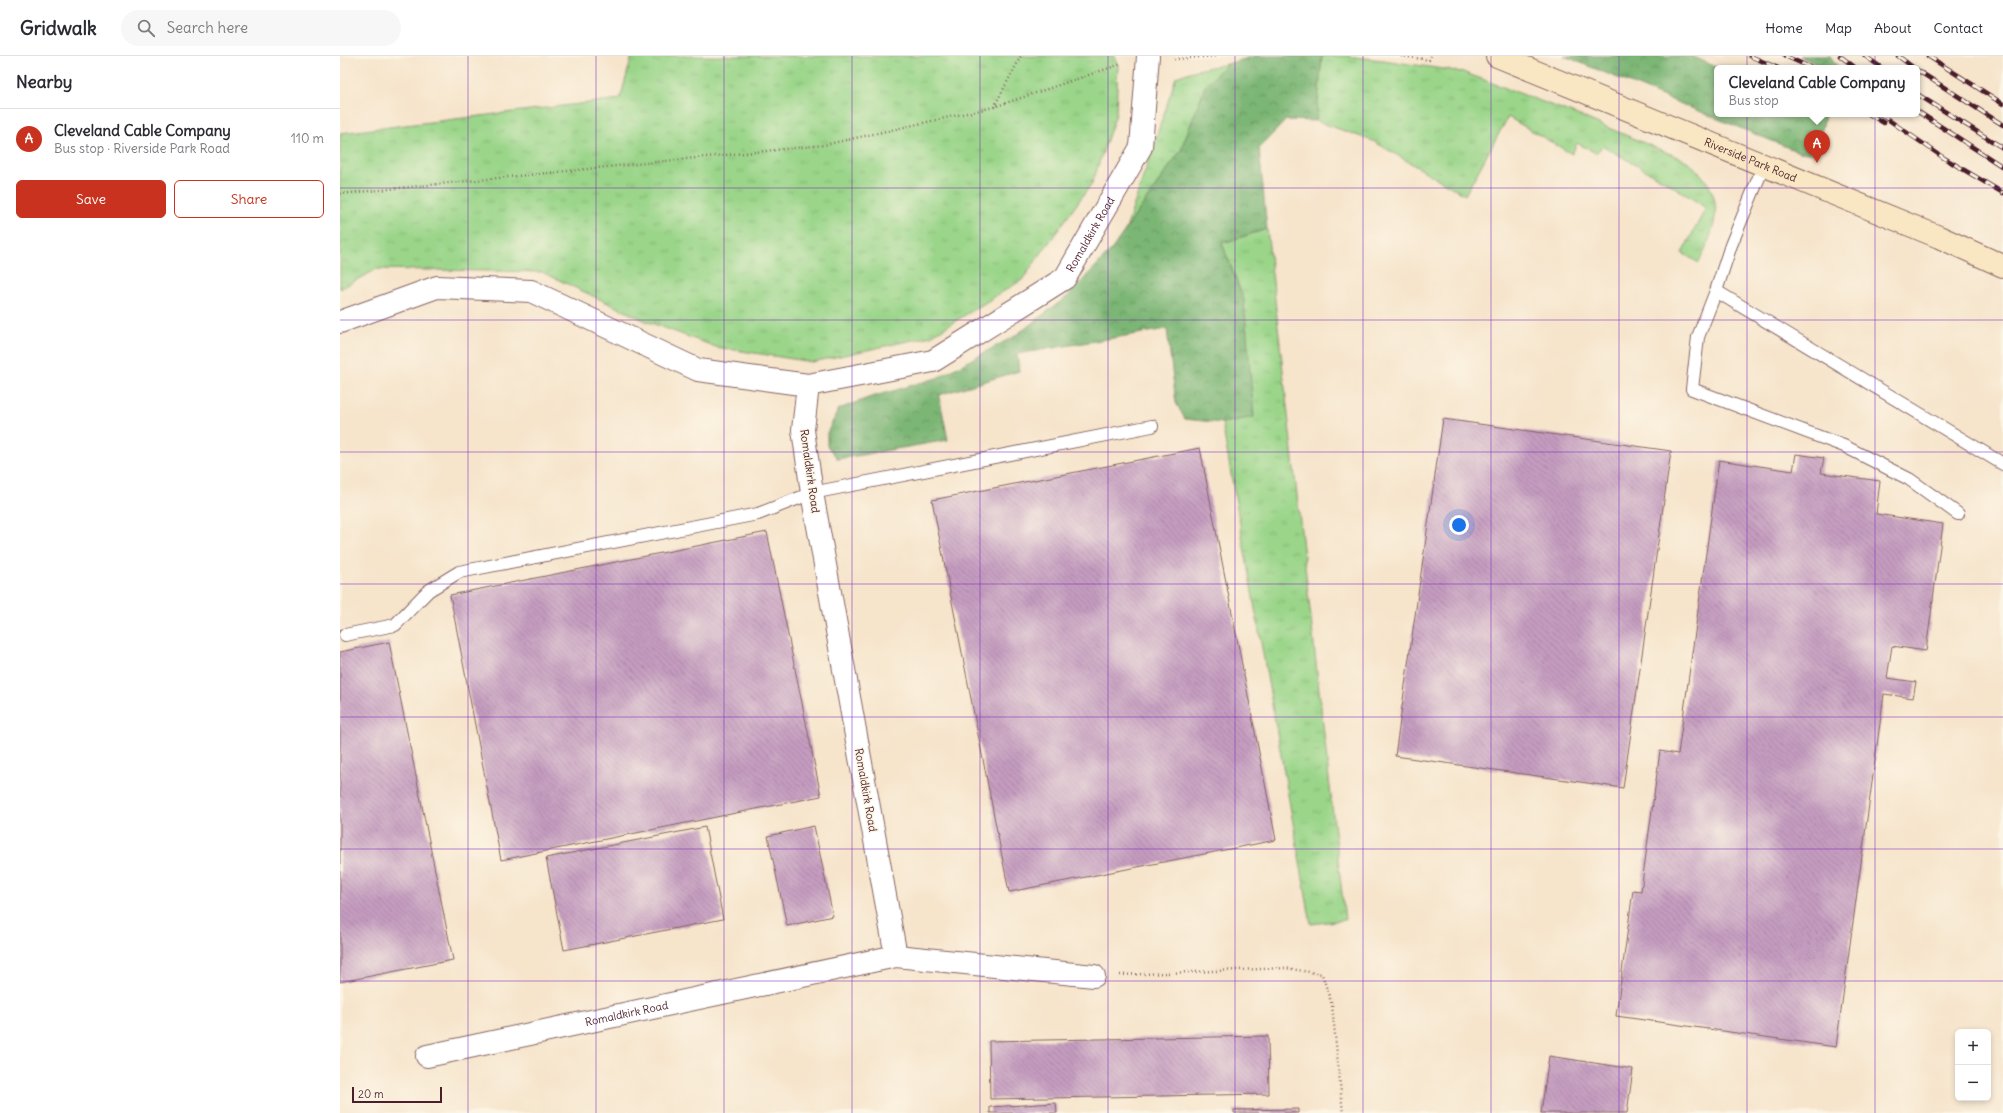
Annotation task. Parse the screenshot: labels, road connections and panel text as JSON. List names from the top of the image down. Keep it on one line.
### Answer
{"streets":{"street":["Riverside Park Road","Romaldkirk Road"]},"scale_bar":"20 m","page":{"header":"Gridwalk","search":"Search here","nav":["Home","Map","About","Contact"],"heading":"Nearby","popup":["Cleveland Cable Company","Bus stop"],"list":[{"mark":"A","name":"Cleveland Cable Company","note":"Bus stop · Riverside Park Road","value":"110 m"}],"pins":"A","buttons":["Save","Share"],"map_buttons":["+","−"],"scale":"20 m"}}
